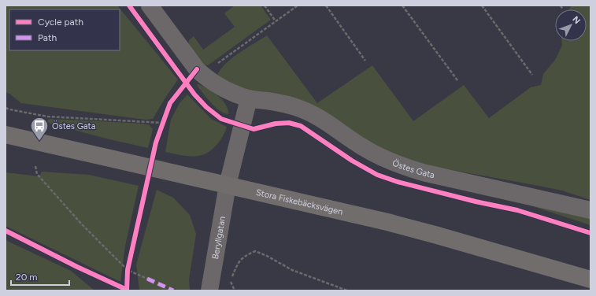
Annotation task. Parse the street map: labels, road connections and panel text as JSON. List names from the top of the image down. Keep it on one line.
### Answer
{"streets":{"street":["Östes Gata","Stora Fiskebäcksvägen","Beryllgatan"]},"crossings":[["Stora Fiskebäcksvägen","Beryllgatan"]],"places":{"bus stop":["Östes Gata"]},"legend":["Cycle path","Path"],"scale_bar":"20 m","north":"top right"}
